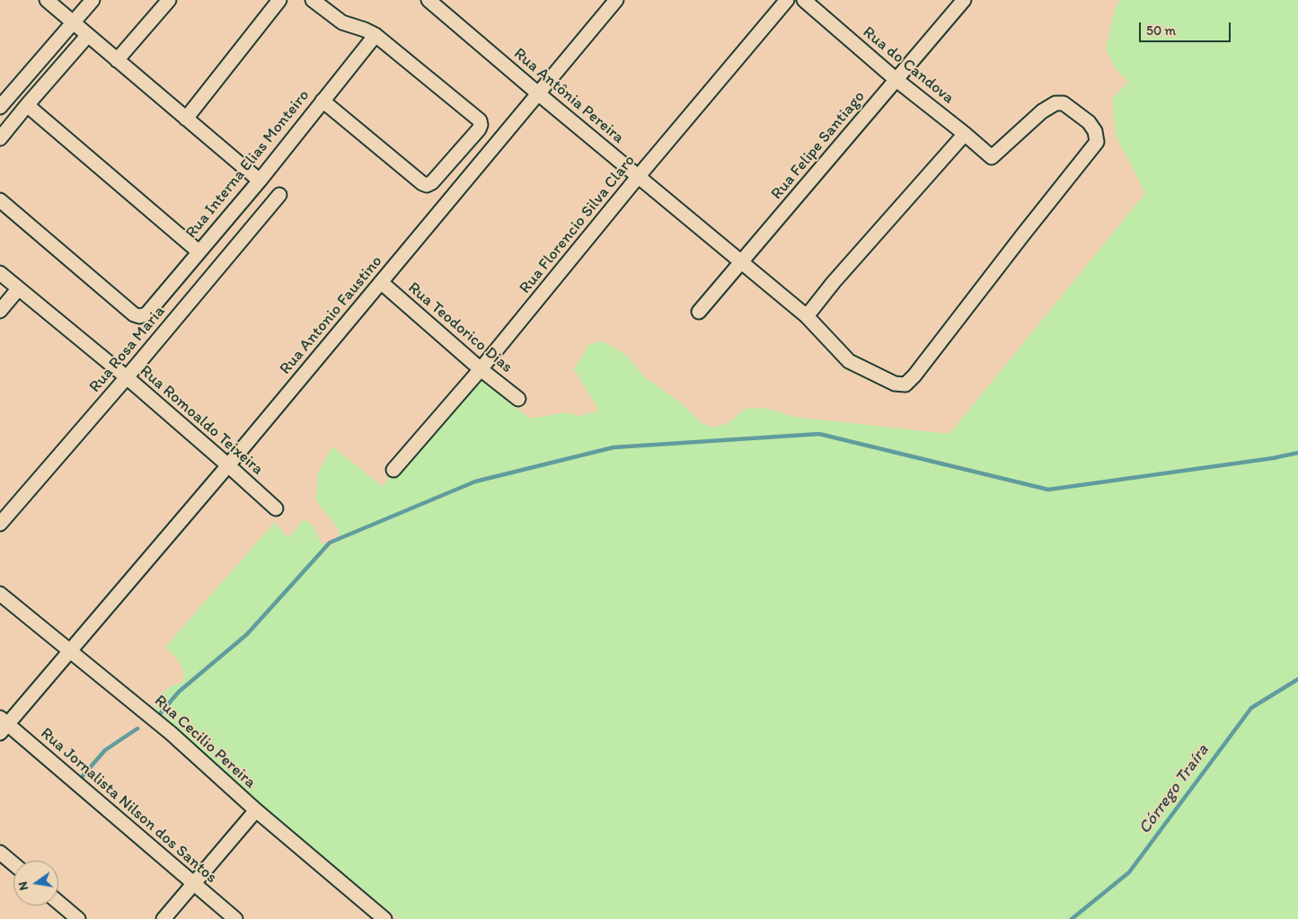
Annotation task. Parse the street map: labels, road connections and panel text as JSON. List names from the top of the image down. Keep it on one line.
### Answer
{"streets":{"street":["Rua do Candova","Rua Antônia Pereira","Rua Felipe Santiago","Rua Interna Elias Monteiro","Rua Florencio Silva Claro","Rua Antonio Faustino","Rua Teodorico Dias","Rua Rosa Maria","Rua Romoaldo Teixeira","Rua Cecilio Pereira","Rua Jornalista Nilson dos Santos"]},"crossings":[["Rua do Candova","Rua Antônia Pereira"],["Rua do Candova","Rua Felipe Santiago"],["Rua Antônia Pereira","Rua Felipe Santiago"],["Rua Antônia Pereira","Rua Florencio Silva Claro"],["Rua Antônia Pereira","Rua Antonio Faustino"],["Rua Florencio Silva Claro","Rua Teodorico Dias"],["Rua Antonio Faustino","Rua Teodorico Dias"],["Rua Antonio Faustino","Rua Romoaldo Teixeira"],["Rua Antonio Faustino","Rua Cecilio Pereira"],["Rua Antonio Faustino","Rua Jornalista Nilson dos Santos"],["Rua Rosa Maria","Rua Romoaldo Teixeira"]],"water":["Córrego Traíra"],"scale_bar":"50 m","north":"left"}
